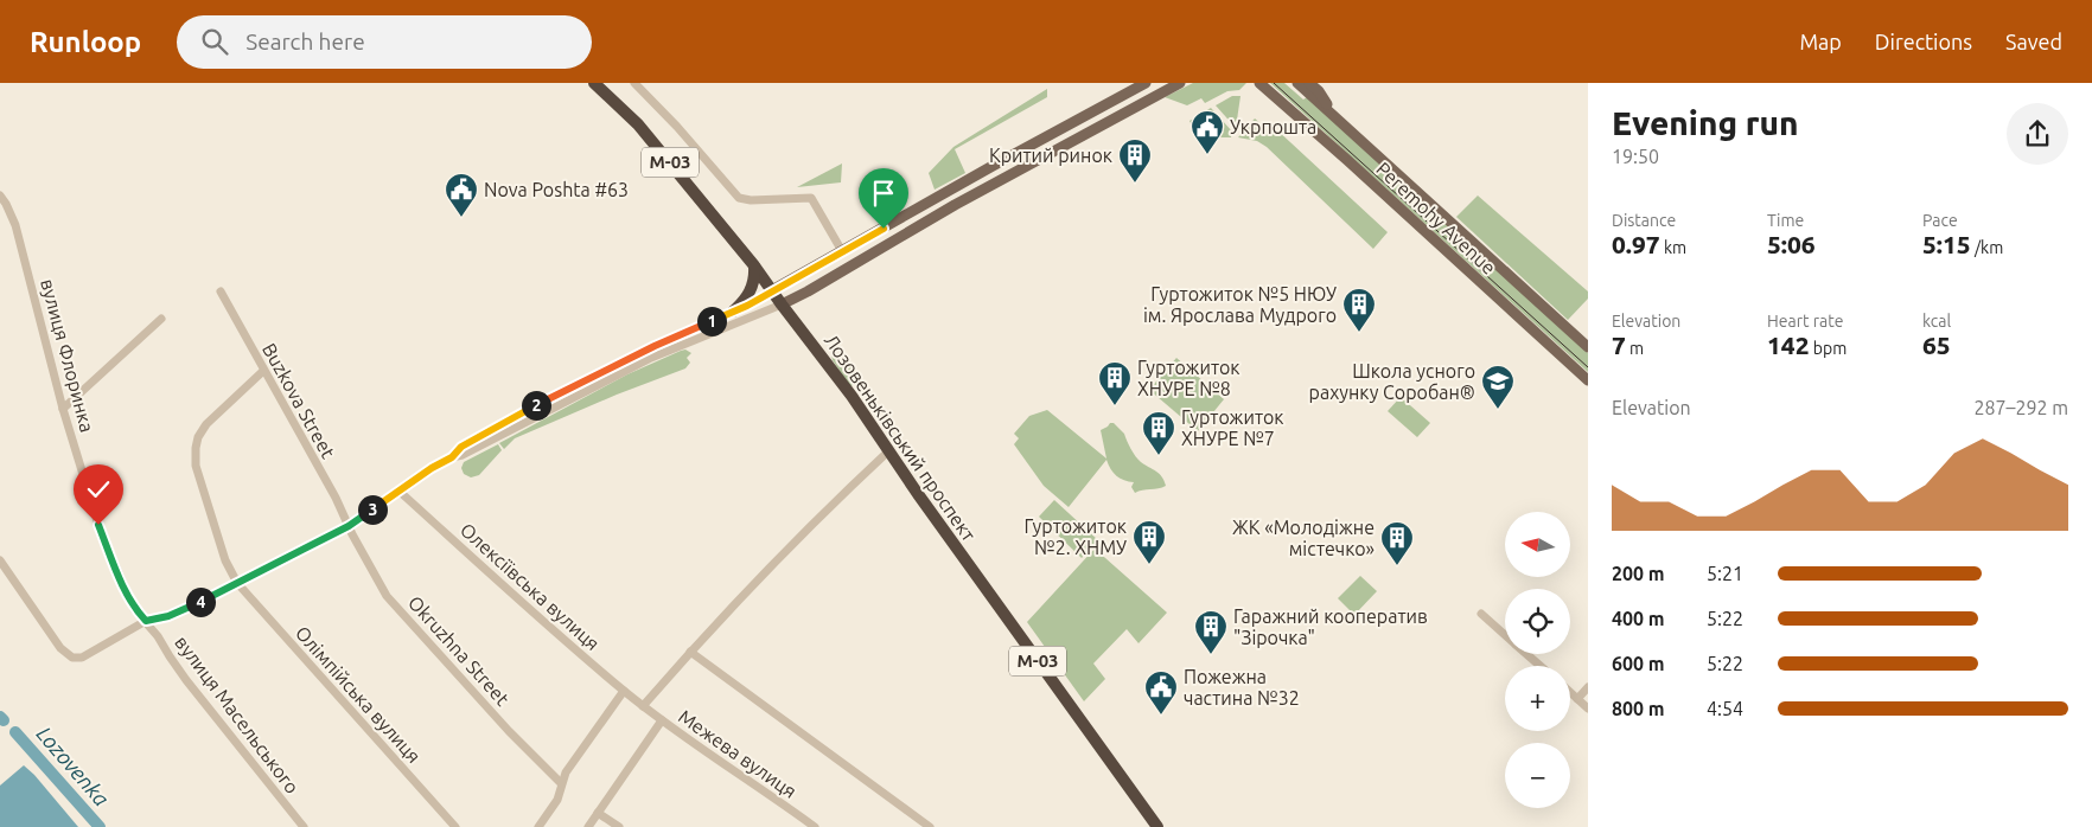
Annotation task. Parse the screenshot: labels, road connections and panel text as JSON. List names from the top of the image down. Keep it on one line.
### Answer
{"streets":{"highway":["М-03","Лозовеньківський проспект"],"main road":["Peremohy Avenue"],"street":["вулиця Флоринка","Buzkova Street","Олексіївська вулиця","Okruzhna Street","Олімпійська вулиця","вулиця Масельського","Межева вулиця"]},"crossings":[["вулиця Флоринка","вулиця Масельського"],["Buzkova Street","Okruzhna Street"],["Buzkova Street","Олімпійська вулиця"],["Олексіївська вулиця","Межева вулиця"]],"water":["Lozovenka"],"places":{"public building":["Укрпошта","Nova Poshta #63","Пожежна частина №32"],"building":["Критий ринок","Гуртожиток №5 НЮУ ім. Ярослава Мудрого","Гуртожиток ХНУРЕ №8","Гуртожиток ХНУРЕ №7","Гуртожиток №2. ХНМУ","ЖК «Молодіжне містечко»","Гаражний кооператив \"Зірочка\""],"school or university":["Школа усного рахунку Соробан®"]},"north":"left","page":{"header":"Runloop","search":"Search here","nav":["Map","Directions","Saved"],"heading":["Evening run","19:50"],"stats":[["Distance","0.97 km"],["Time","5:06"],["Pace","5:15 /km"],["Elevation","7 m"],["Heart rate","142 bpm"],["kcal","65"]],"pins":["1","2","3","4"],"chart":["Elevation","287–292 m"],"map_buttons":["+","−"],"list":[{"name":"200 m","note":"5:21"},{"name":"400 m","note":"5:22"},{"name":"600 m","note":"5:22"},{"name":"800 m","note":"4:54"}]}}
